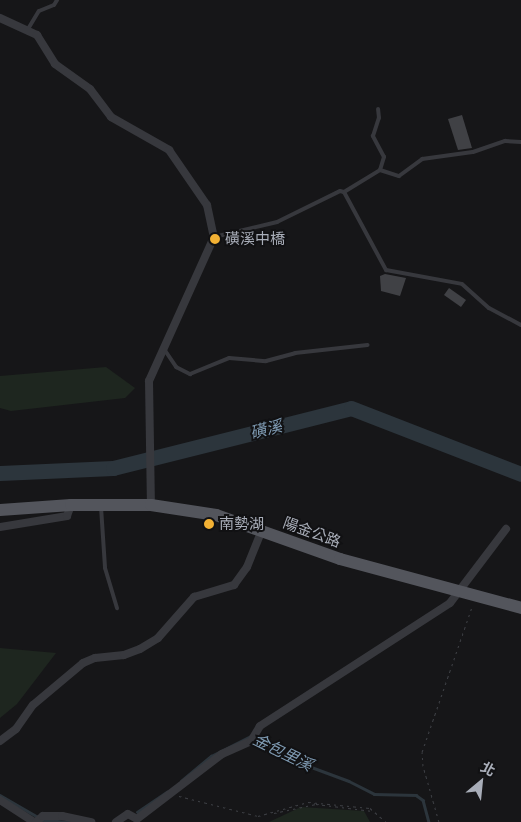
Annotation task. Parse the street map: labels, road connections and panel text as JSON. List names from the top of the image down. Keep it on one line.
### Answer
{"streets":{"main road":["陽金公路"]},"water":["磺溪","金包里溪"],"places":["磺溪中橋","南勢湖"],"north":"top right"}
